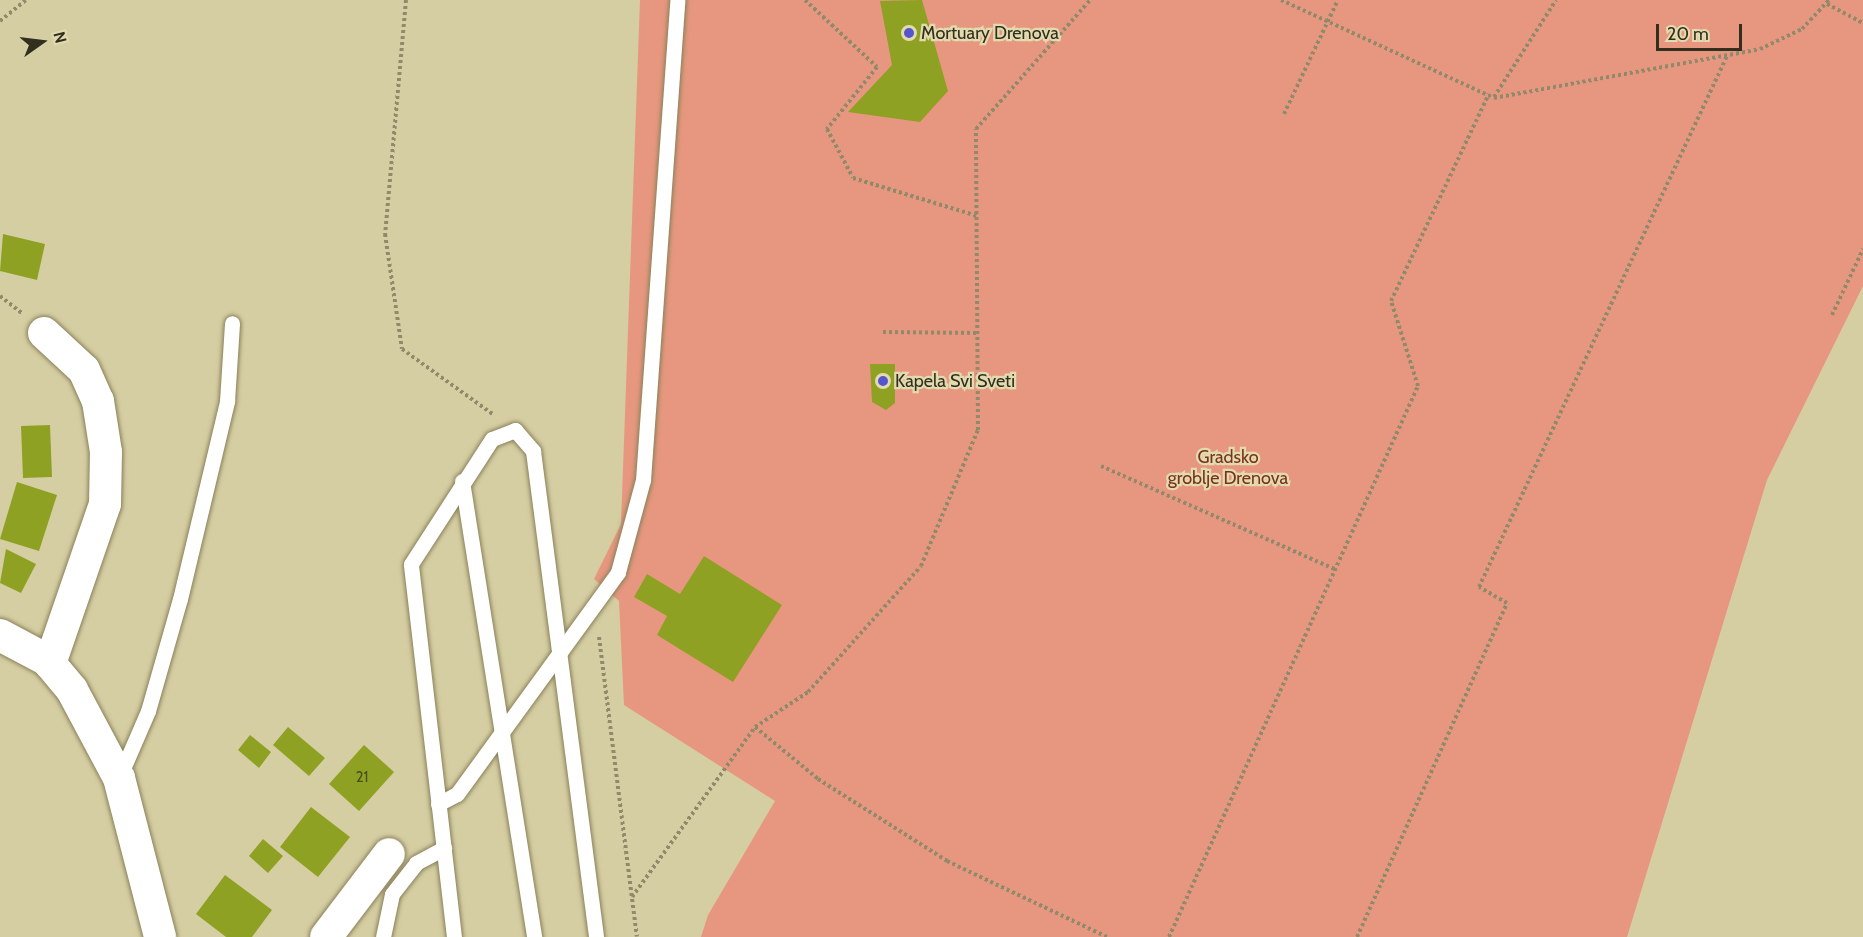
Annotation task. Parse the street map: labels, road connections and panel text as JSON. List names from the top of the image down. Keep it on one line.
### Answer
{"parks":["Gradsko groblje Drenova"],"places":["Mortuary Drenova","Kapela Svi Sveti"],"house_numbers":["21"],"scale_bar":"20 m","north":"right"}
